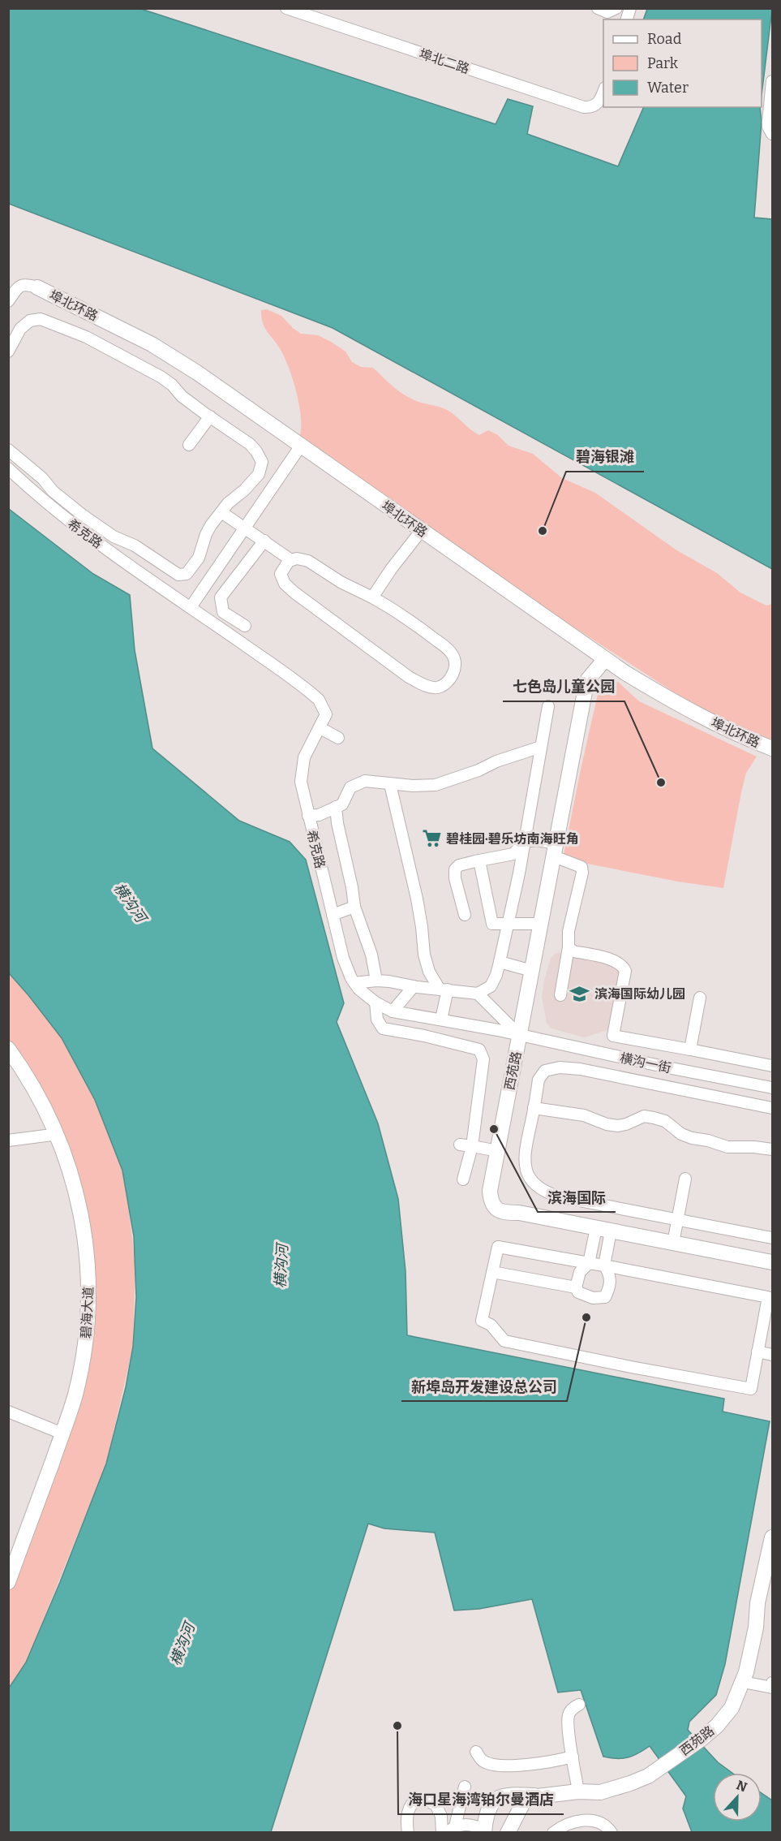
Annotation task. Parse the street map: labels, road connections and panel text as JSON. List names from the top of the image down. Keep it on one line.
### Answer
{"streets":{"main road":["埠北环路","西苑路","碧海大道"],"street":["埠北二路","希克路","横沟一街"]},"crossings":[["埠北环路","西苑路"],["希克路","横沟一街"],["希克路","西苑路"],["横沟一街","西苑路"]],"water":["横沟河"],"places":{"other":["碧海银滩","七色岛儿童公园","滨海国际","新埠岛开发建设总公司","海口星海湾铂尔曼酒店"],"supermarket":["碧桂园·碧乐坊南海旺角"],"school or university":["滨海国际幼儿园"]},"legend":["Road","Park","Water"],"north":"top"}
